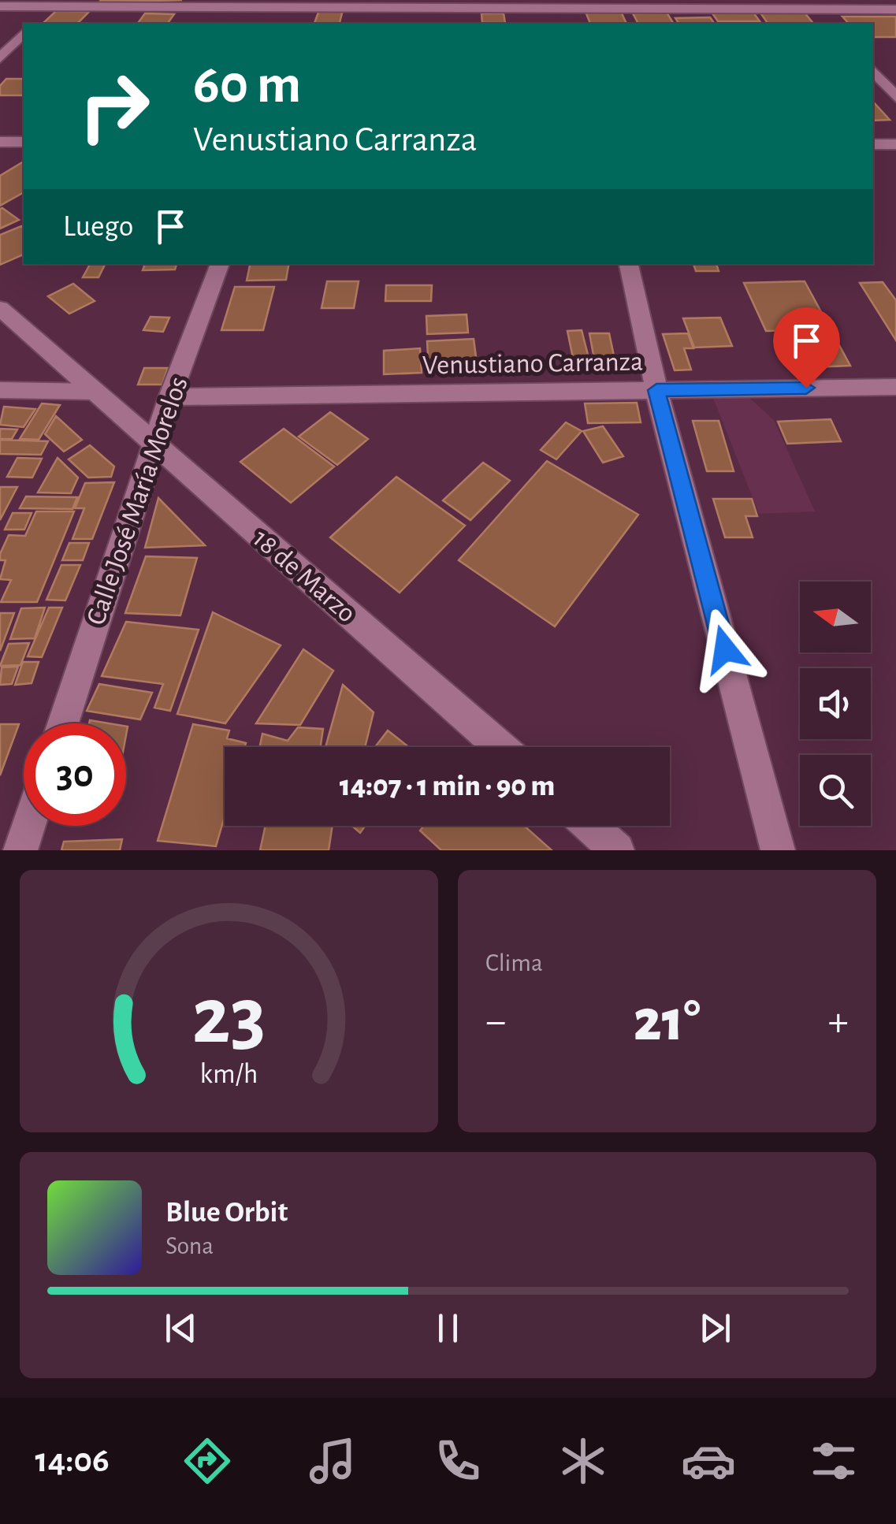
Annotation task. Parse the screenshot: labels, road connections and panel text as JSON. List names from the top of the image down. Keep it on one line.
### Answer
{"streets":{"street":["Venustiano Carranza","Calle José María Morelos","18 de Marzo"]},"crossings":[["Venustiano Carranza","Calle José María Morelos"],["Calle José María Morelos","18 de Marzo"]],"north":"left","page":{"turn":["60 m","Venustiano Carranza"],"then":"Luego","limit":"30","trip":"14:07 · 1 min · 90 m","tile":"Clima","heat":["−","21°","+"],"song":["Blue Orbit","Sona"],"tabs":"14:06","gauge":["23","km/h"]}}
